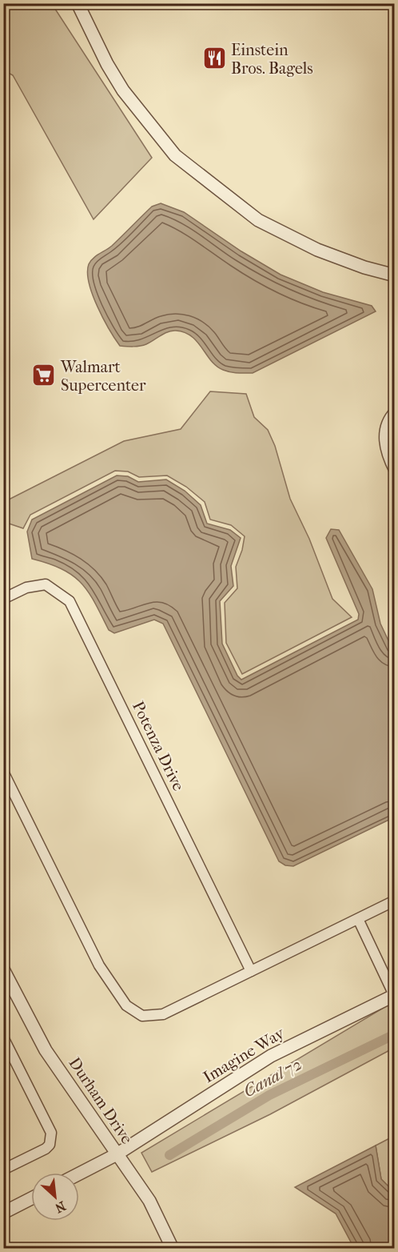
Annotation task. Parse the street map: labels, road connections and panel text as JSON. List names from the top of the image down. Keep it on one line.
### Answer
{"streets":{"street":["Potenza Drive","Imagine Way","Durham Drive"]},"crossings":[["Imagine Way","Durham Drive"]],"water":["Canal 72"],"places":{"restaurant":["Einstein Bros. Bagels"],"supermarket":["Walmart Supercenter"]},"north":"bottom right"}
